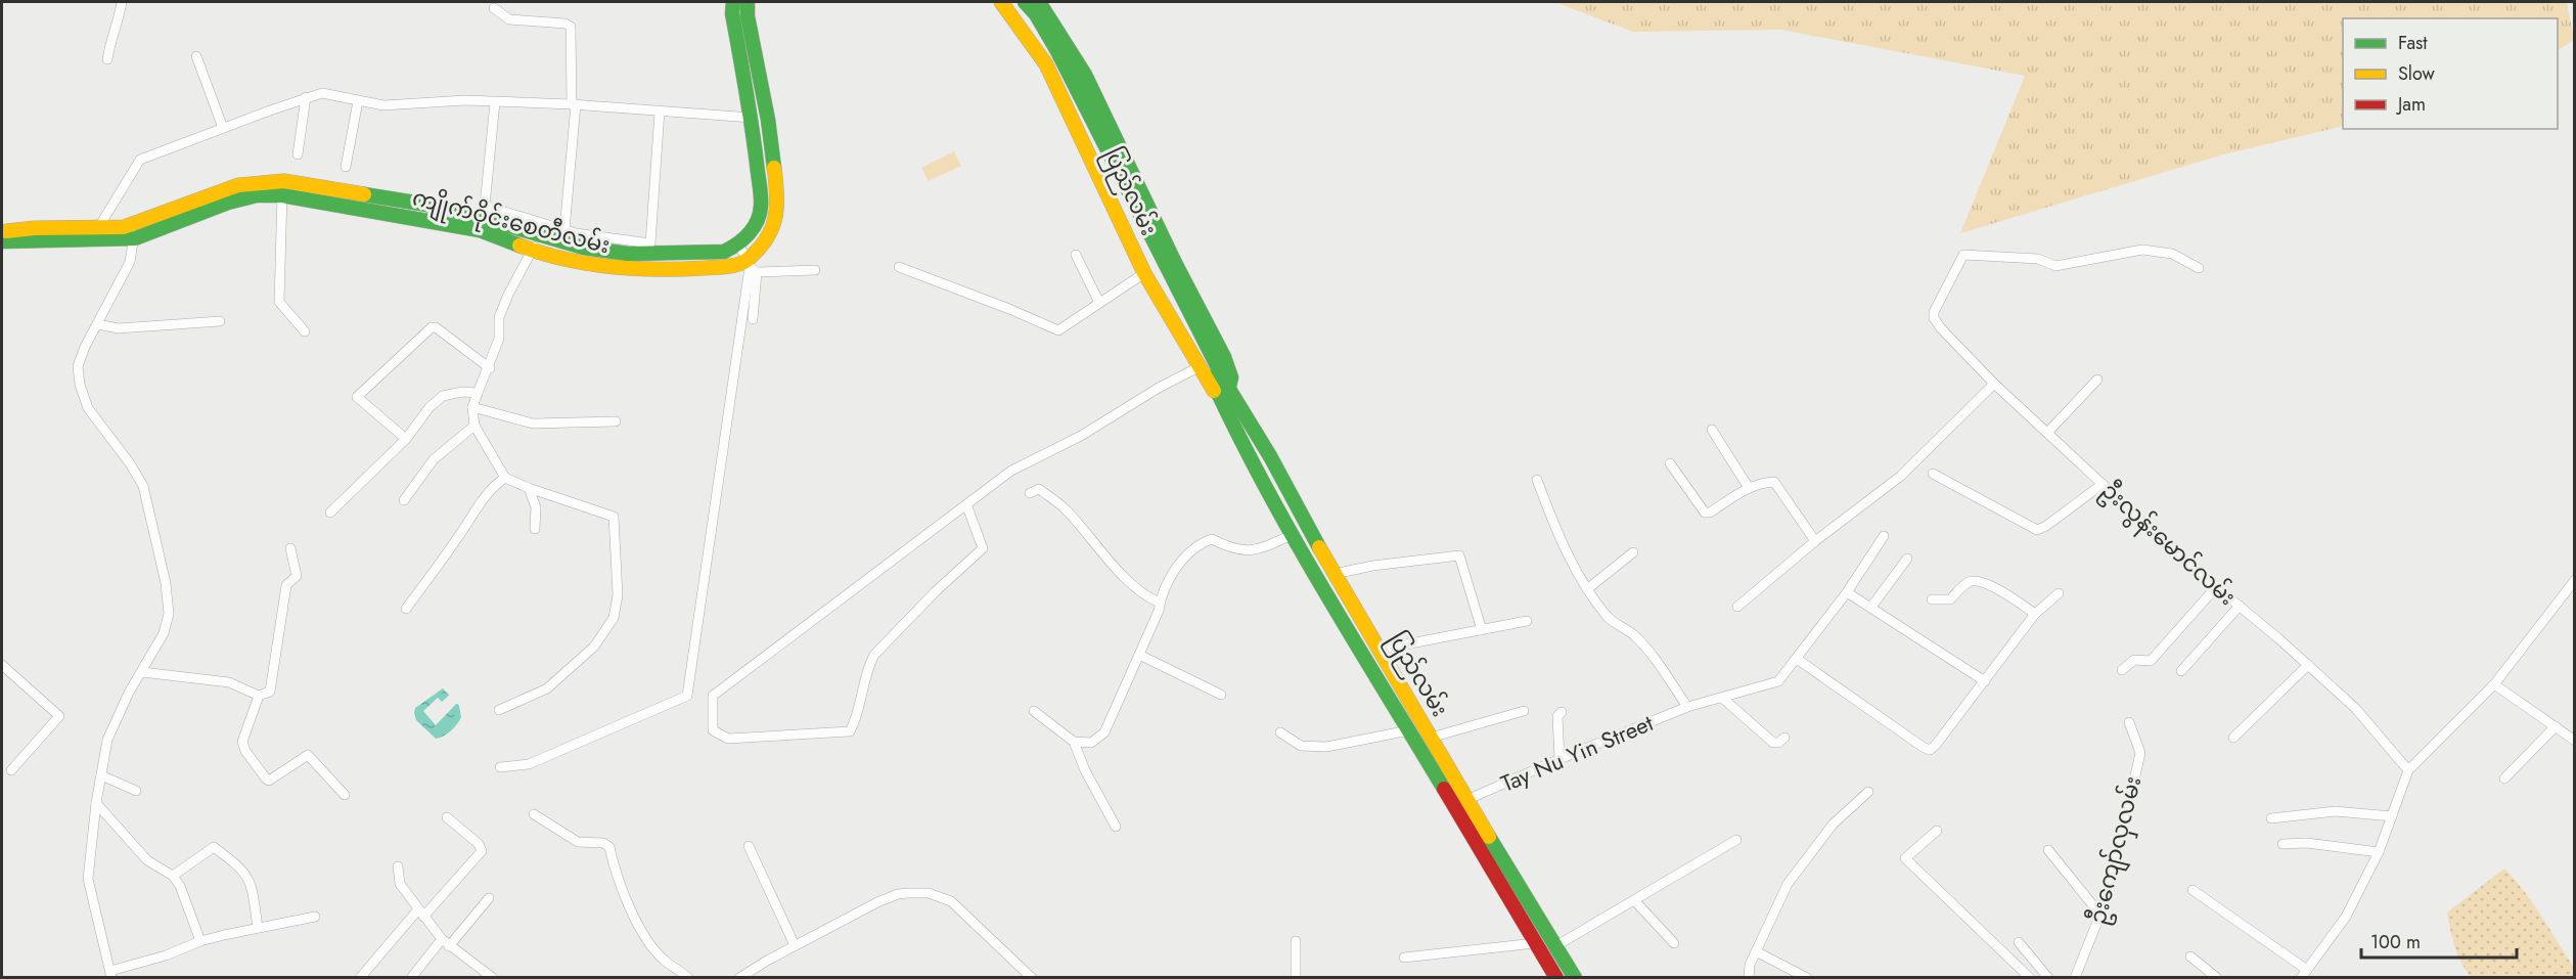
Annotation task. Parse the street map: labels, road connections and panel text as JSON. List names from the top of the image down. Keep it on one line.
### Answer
{"streets":{"main road":["ပြည်လမ်း","ကျိုက်ဝိုင်းစေတီလမ်း"],"street":["ဦးလွန်းမောင်လမ်း","Tay Nu Yin Street","ဦးကျော်လှလမ်း"]},"crossings":[["ပြည်လမ်း","Tay Nu Yin Street"]],"legend":["Fast","Slow","Jam"],"scale_bar":"100 m"}
